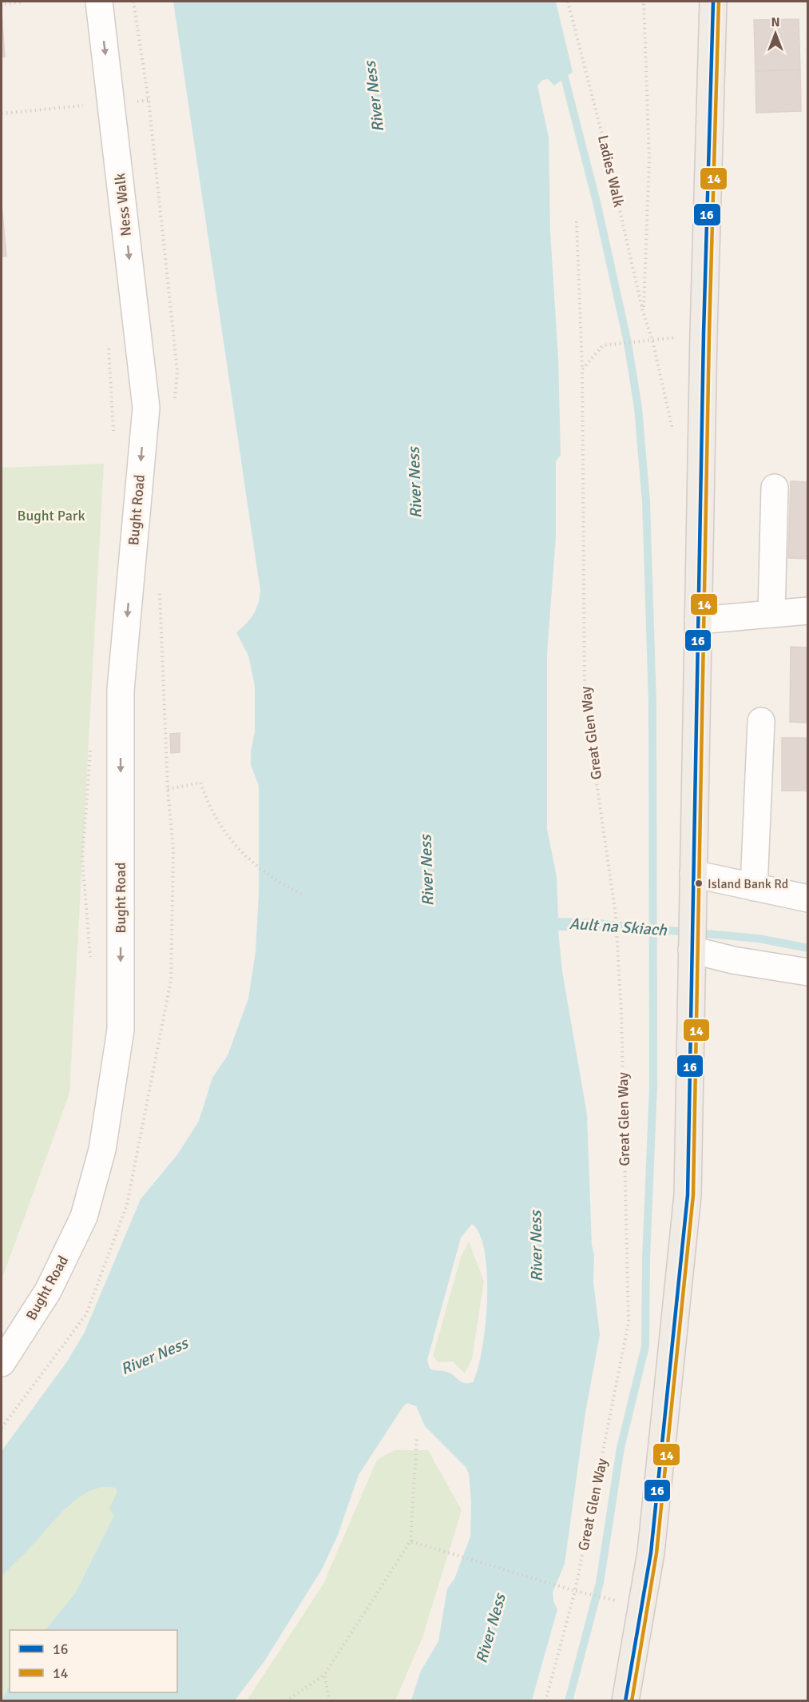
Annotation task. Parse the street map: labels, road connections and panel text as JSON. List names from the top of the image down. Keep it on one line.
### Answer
{"streets":{"street":["Ness Walk","Bught Road"],"path":["Ladies Walk","Great Glen Way"]},"crossings":[["Ladies Walk","Great Glen Way"],["Ness Walk","Bught Road"]],"one_way":["Ness Walk","Bught Road"],"water":["River Ness","Ault na Skiach"],"parks":["Bught Park"],"places":["Island Bank Rd"],"lines":["transit line 16","transit line 14"],"legend":["16","14"],"north":"top"}
